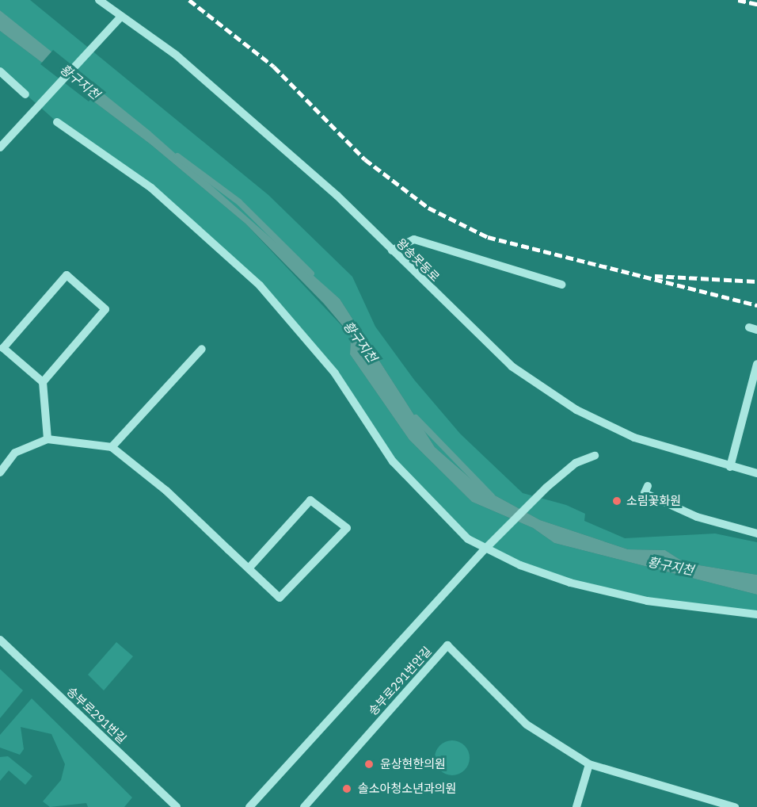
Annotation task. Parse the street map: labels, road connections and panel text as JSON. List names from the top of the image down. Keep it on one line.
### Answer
{"streets":{"street":["왕송못동로","송부로291번안길","송부로291번길"]},"water":["황구지천"],"places":["소림꽃화원","윤상현한의원","솔소아청소년과의원"]}
